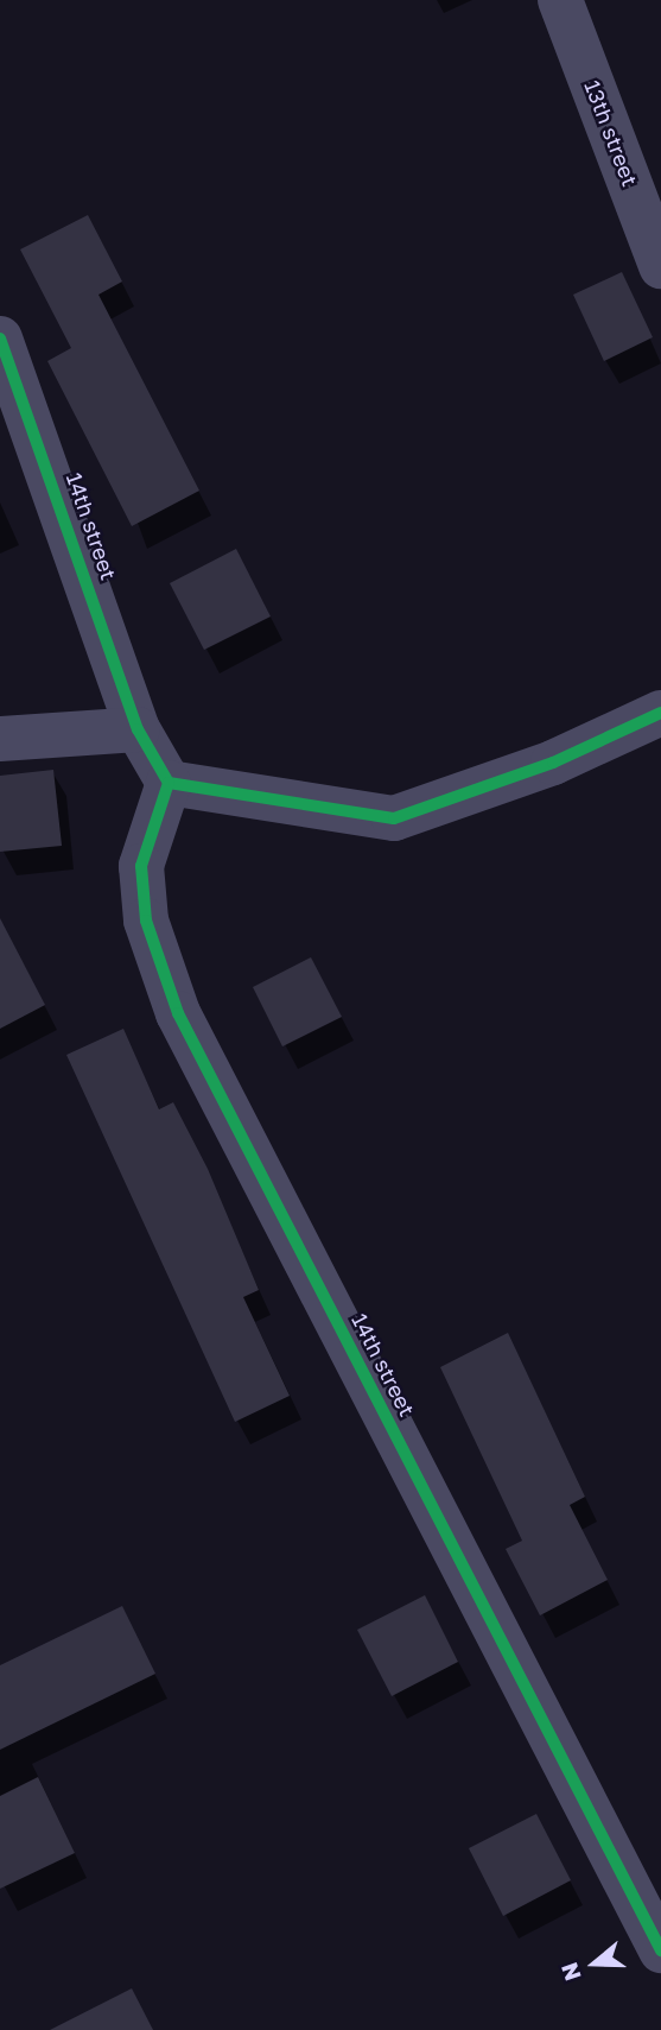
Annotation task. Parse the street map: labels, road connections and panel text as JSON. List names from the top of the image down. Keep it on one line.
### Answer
{"streets":{"street":["13th street","14th street"]},"north":"left"}
